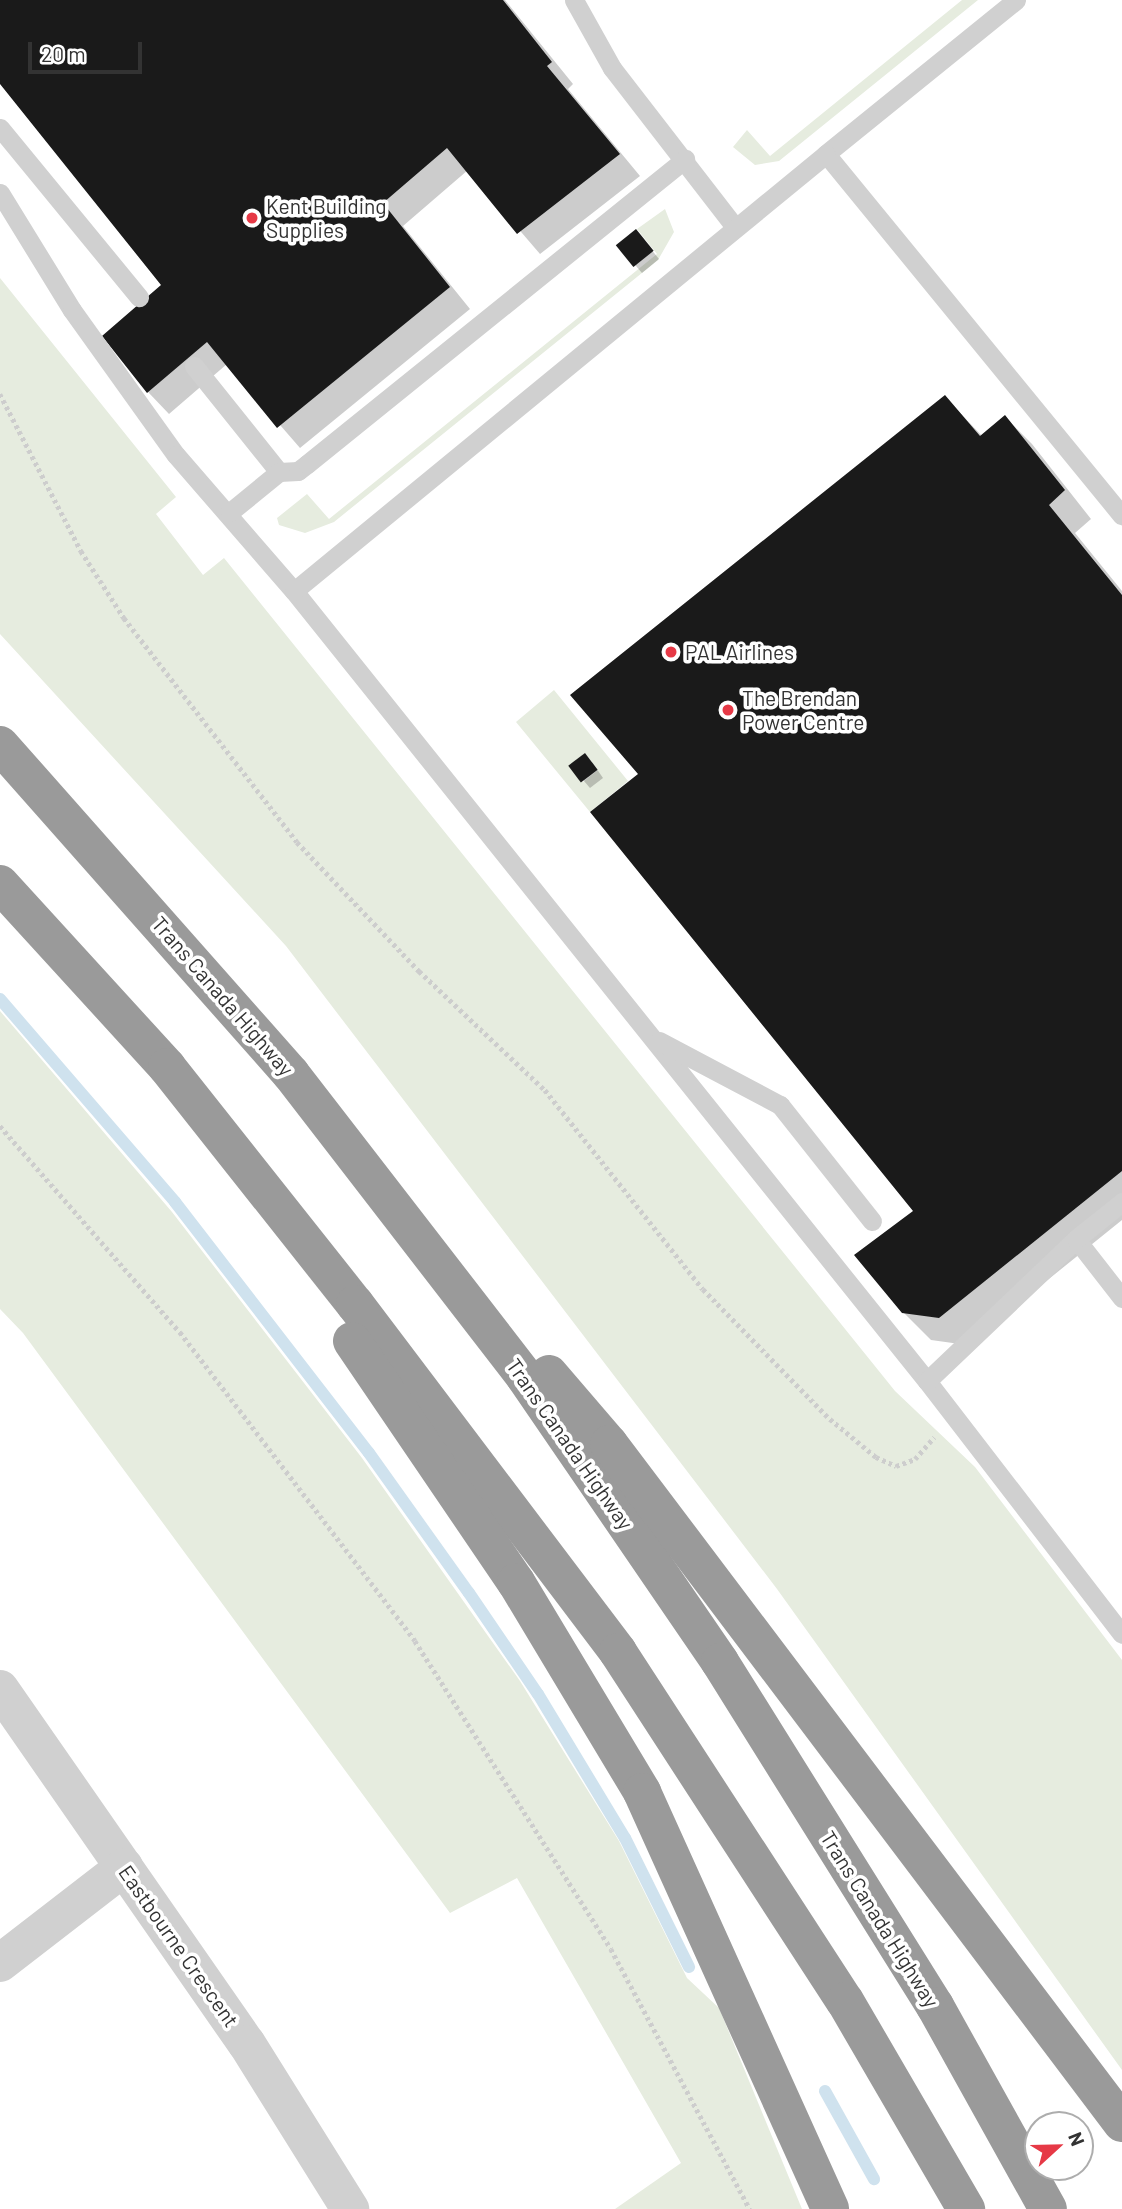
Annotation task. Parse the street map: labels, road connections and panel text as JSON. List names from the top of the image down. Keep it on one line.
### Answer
{"streets":{"highway":["Trans Canada Highway"],"street":["Eastbourne Crescent"]},"places":["Kent Building Supplies","PAL Airlines","The Brendan Power Centre"],"scale_bar":"20 m","north":"right"}
